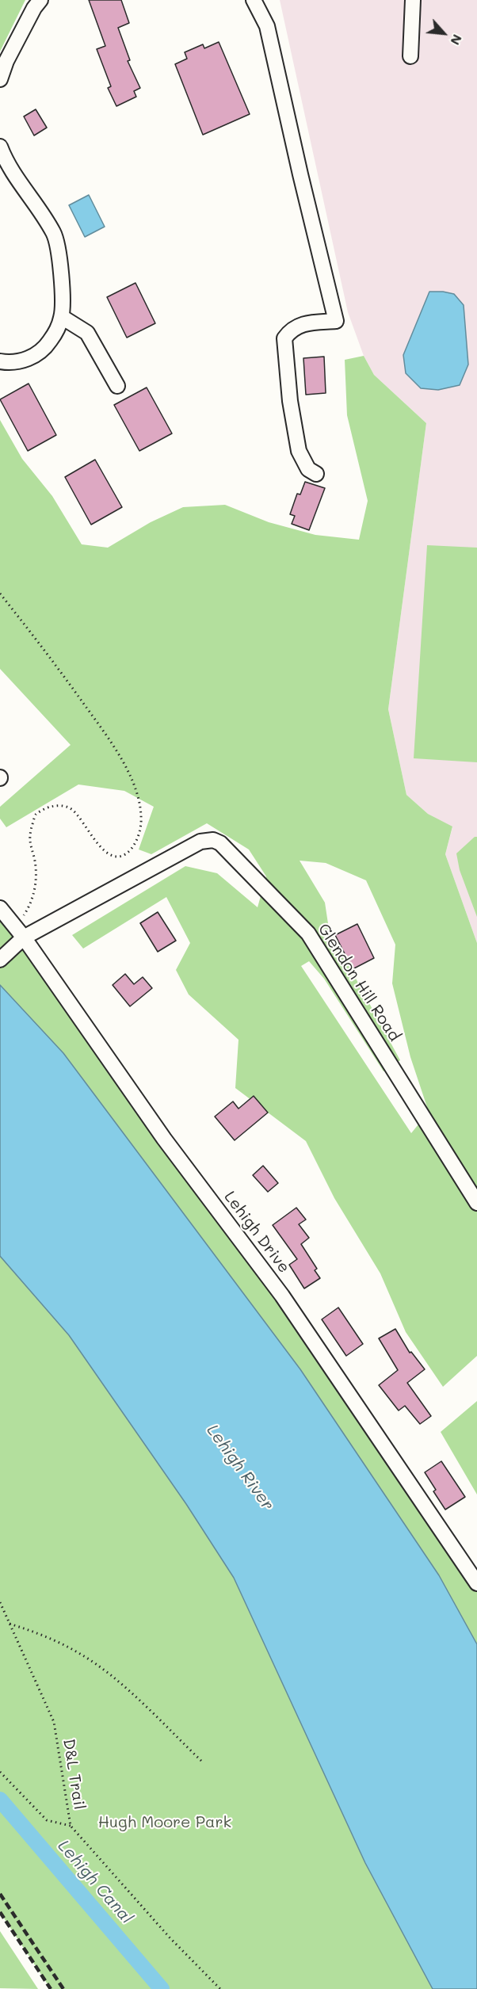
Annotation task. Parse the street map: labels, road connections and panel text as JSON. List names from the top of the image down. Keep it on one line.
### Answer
{"streets":{"street":["Glendon Hill Road","Lehigh Drive"],"path":["D&L Trail"]},"crossings":[["Glendon Hill Road","Lehigh Drive"]],"water":["Lehigh River","Lehigh Canal"],"parks":["Hugh Moore Park"],"north":"bottom right"}
